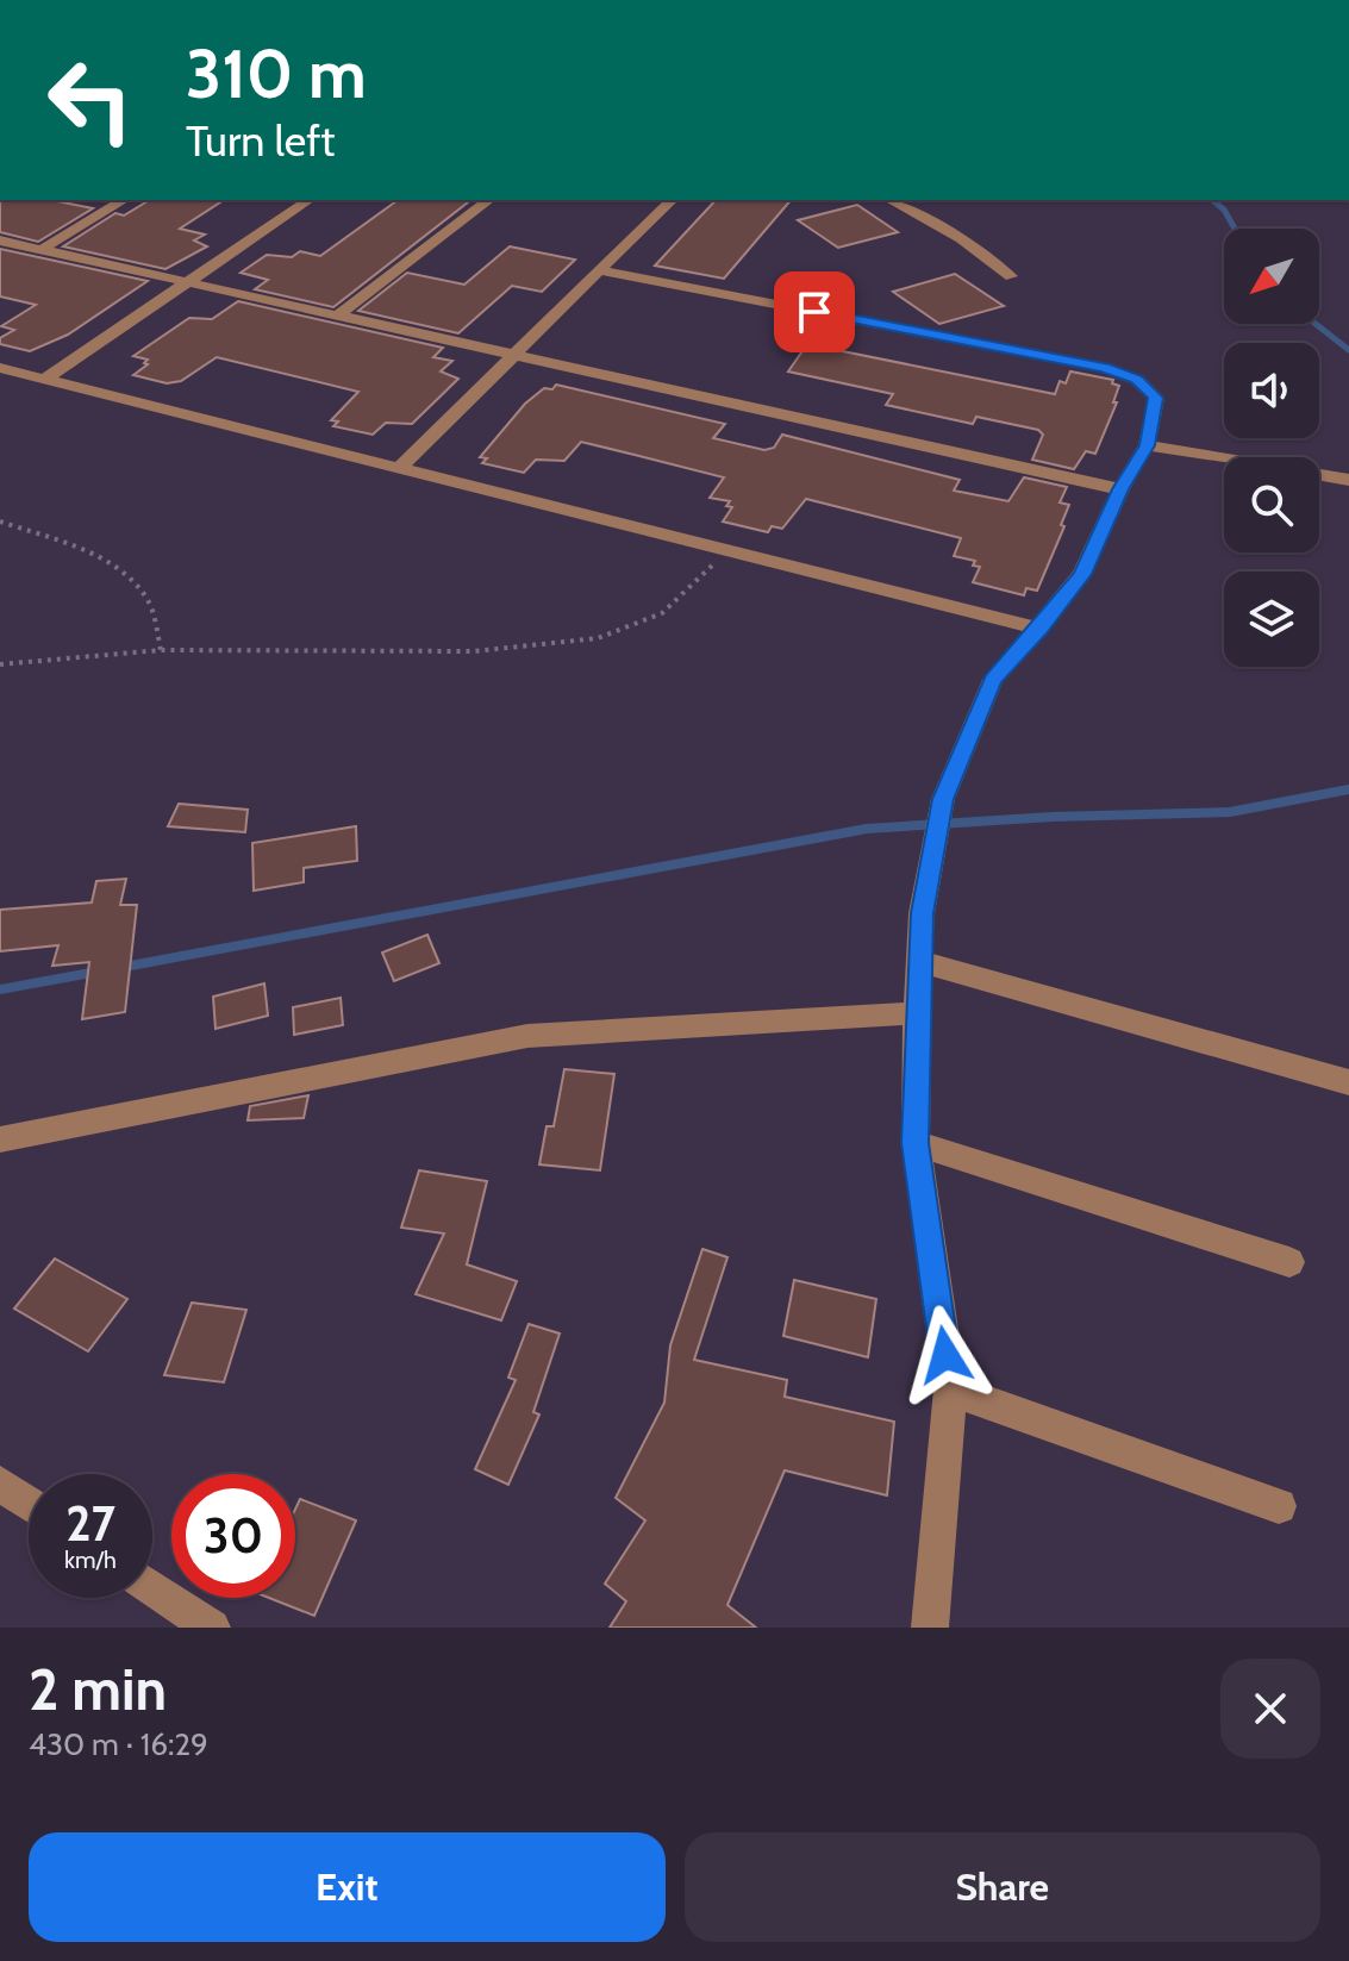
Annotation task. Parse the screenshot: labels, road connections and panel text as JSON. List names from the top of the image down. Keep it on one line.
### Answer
{"north":"bottom left","page":{"turn":["310 m","Turn left"],"speed":"27 km/h","limit":"30","heading":["2 min","430 m · 16:29"],"buttons":["Exit","Share"]}}
